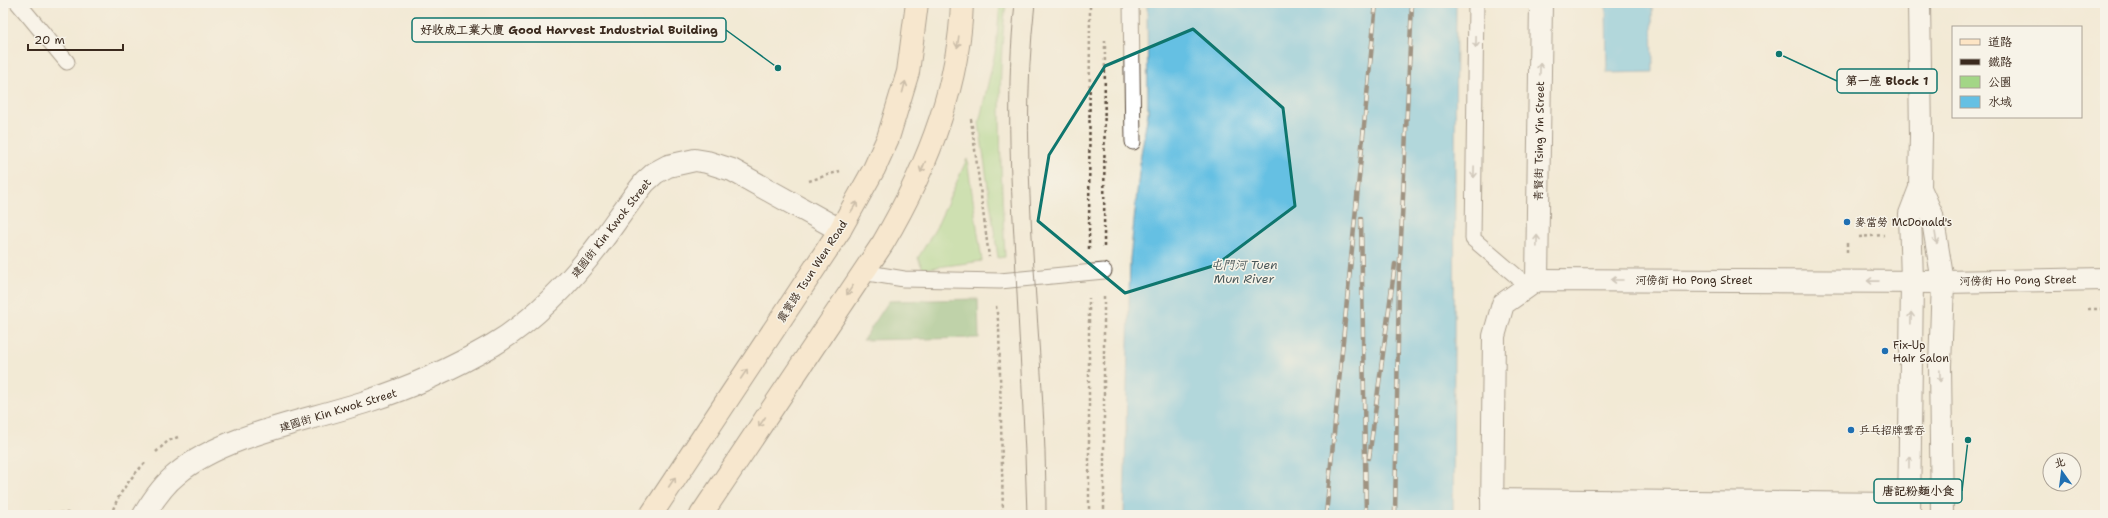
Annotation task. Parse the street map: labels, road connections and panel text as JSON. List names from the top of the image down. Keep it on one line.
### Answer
{"streets":{"main road":["震寰路 Tsun Wen Road"],"street":["青賢街 Tsing Yin Street","建國街 Kin Kwok Street","河傍街 Ho Pong Street"]},"crossings":[["青賢街 Tsing Yin Street","河傍街 Ho Pong Street"],["建國街 Kin Kwok Street","震寰路 Tsun Wen Road"]],"one_way":["青賢街 Tsing Yin Street","河傍街 Ho Pong Street"],"water":["屯門河 Tuen Mun River"],"places":["第一座 Block 1","好收成工業大廈 Good Harvest Industrial Building","麥當勞 McDonald's","Fix-Up Hair Salon","乒乓招牌雲吞","唐記粉麵小食"],"legend":["道路","鐵路","公園","水域"],"scale_bar":"20 m","north":"top"}
